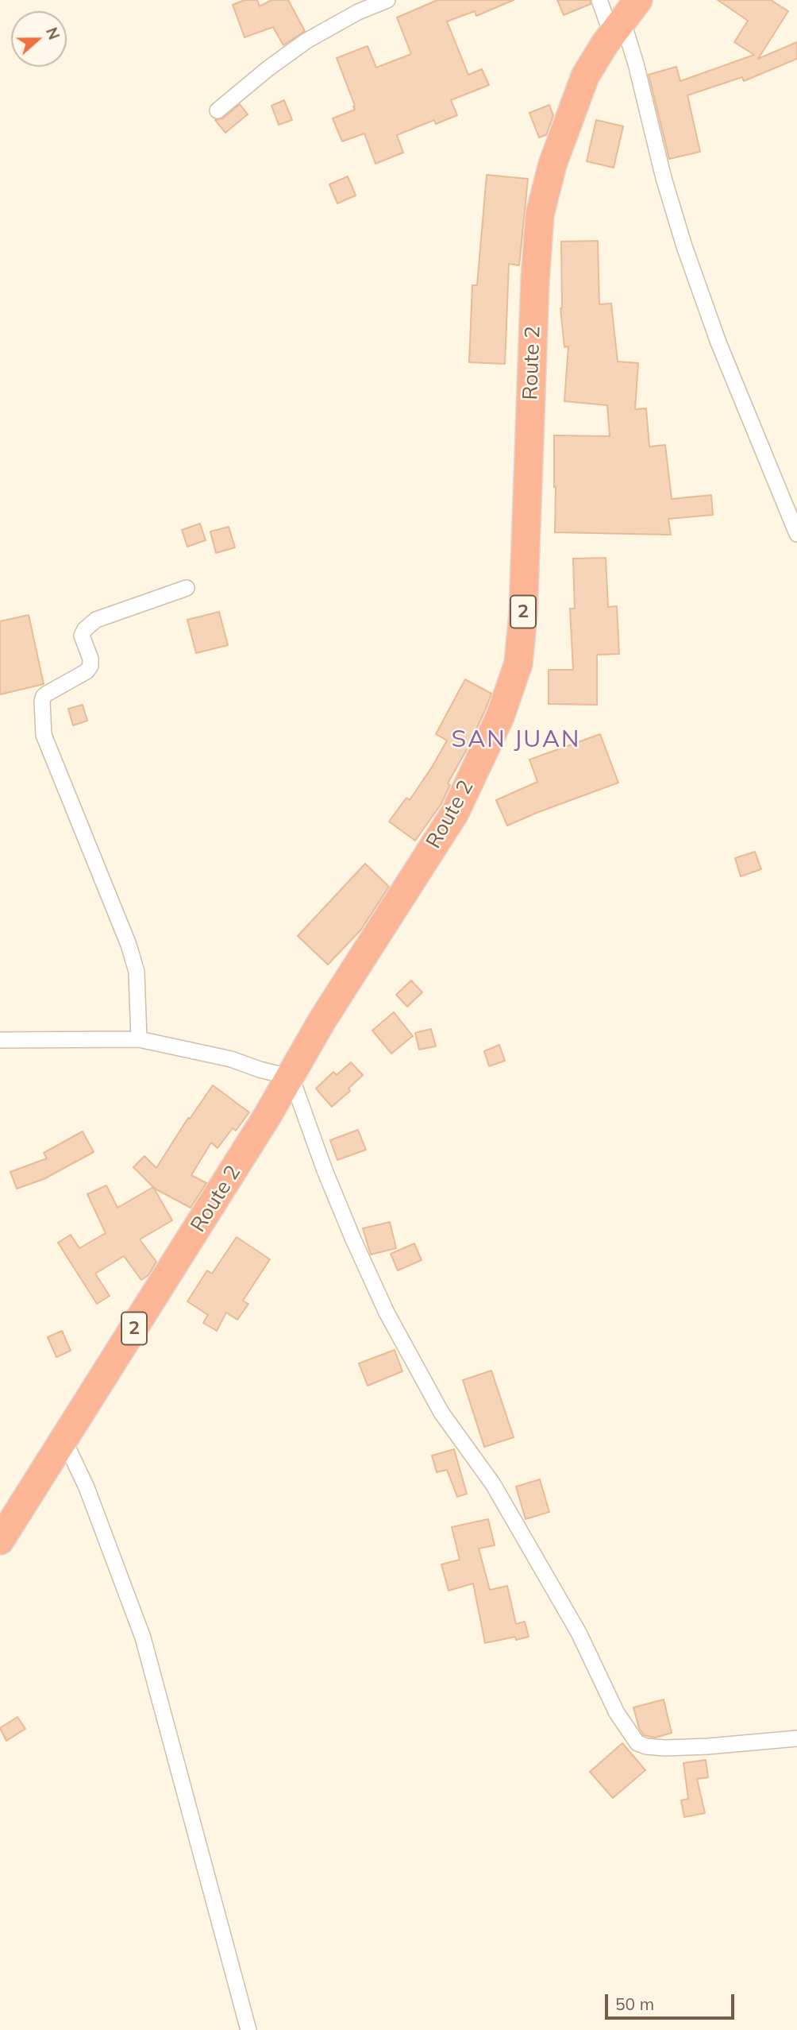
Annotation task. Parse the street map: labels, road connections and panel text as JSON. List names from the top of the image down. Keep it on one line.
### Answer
{"streets":{"highway":["Route 2","2"]},"districts":["SAN JUAN"],"scale_bar":"50 m","north":"right"}
